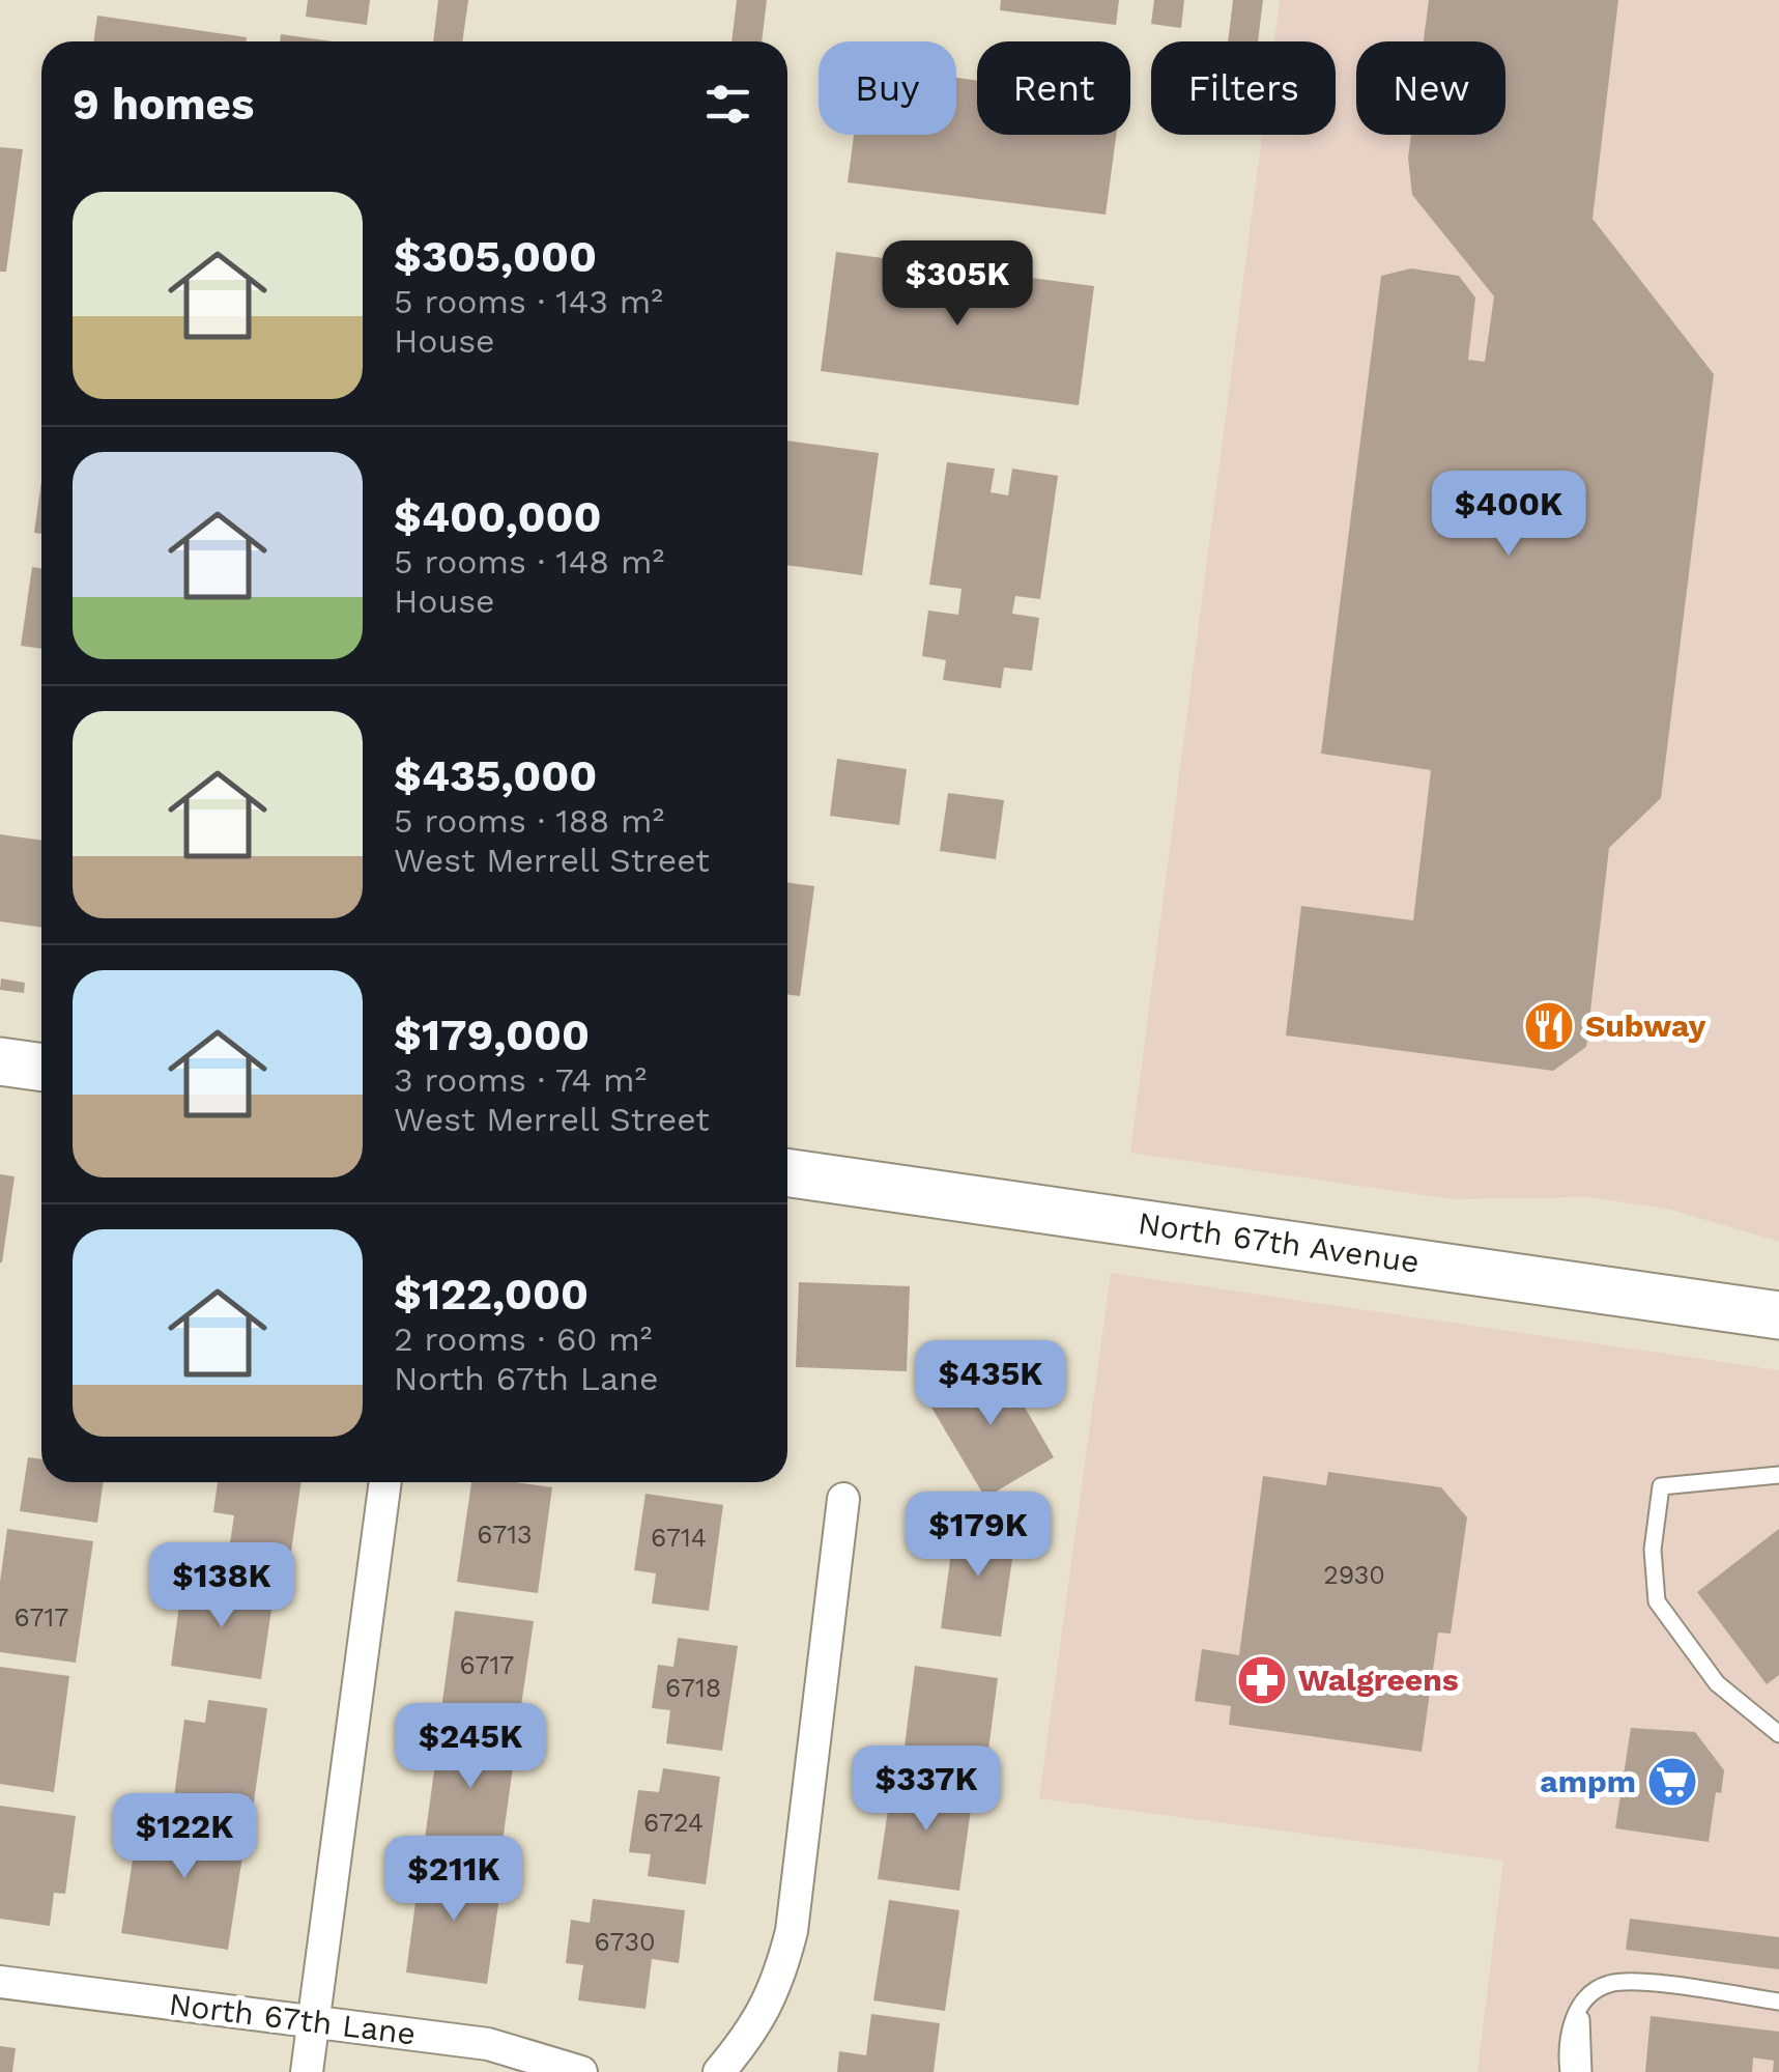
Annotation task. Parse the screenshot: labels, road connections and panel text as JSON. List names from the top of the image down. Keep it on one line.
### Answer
{"streets":{"main road":["North 67th Avenue"],"street":["North 67th Lane"]},"places":{"restaurant":["Subway"],"pharmacy":["Walgreens"],"supermarket":["ampm"]},"house_numbers":["6713","6714","2930","6717","6717","6718","6724","6730"],"page":{"chip":["Buy","Rent","Filters","New"],"heading":"9 homes","list":[{"name":"$305,000","note":"5 rooms · 143 m² · House"},{"name":"$400,000","note":"5 rooms · 148 m² · House"},{"name":"$435,000","note":"5 rooms · 188 m² · West Merrell Street"},{"name":"$179,000","note":"3 rooms · 74 m² · West Merrell Street"},{"name":"$122,000","note":"2 rooms · 60 m² · North 67th Lane"}],"price":["$305K","$400K","$435K","$179K","$138K","$245K","$337K","$122K","$211K"]}}
